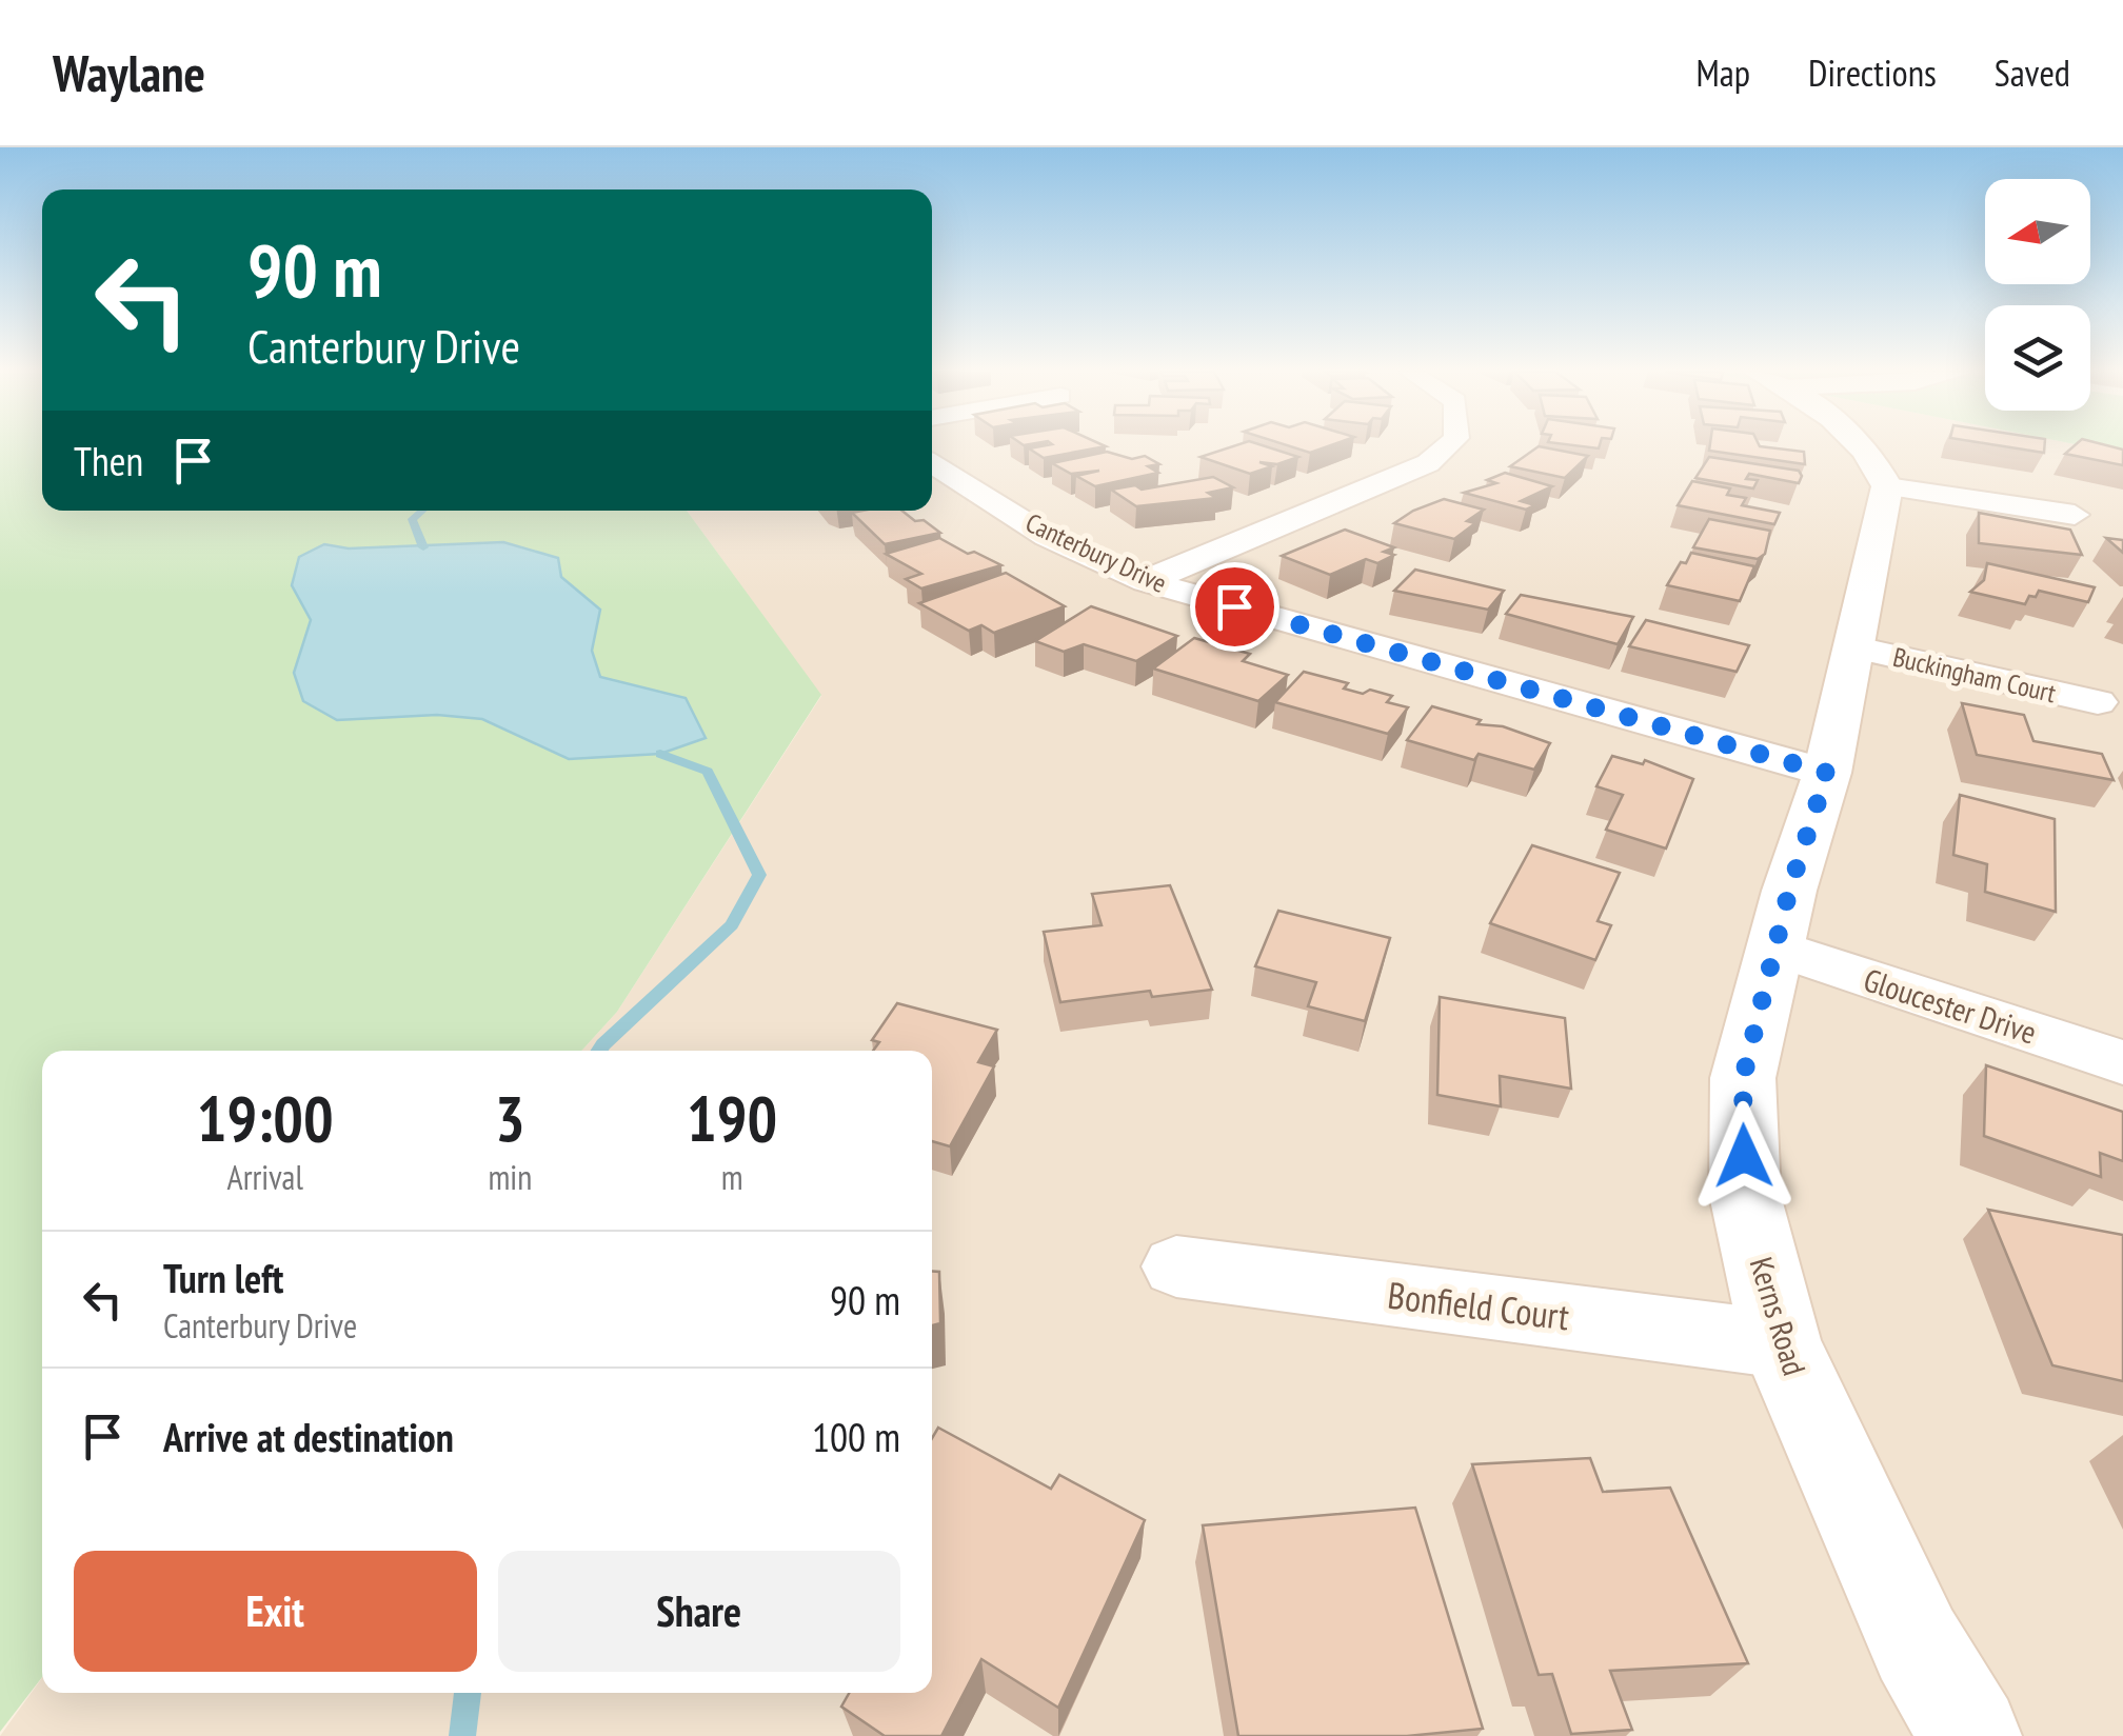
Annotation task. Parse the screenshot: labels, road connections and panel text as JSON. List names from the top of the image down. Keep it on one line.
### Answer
{"streets":{"street":["Canterbury Drive","Buckingham Court","Gloucester Drive","Bonfield Court","Kerns Road"]},"crossings":[["Canterbury Drive","Kerns Road"],["Buckingham Court","Kerns Road"],["Gloucester Drive","Kerns Road"],["Bonfield Court","Kerns Road"]],"north":"left","page":{"header":"Waylane","nav":["Map","Directions","Saved"],"turn":["90 m","Canterbury Drive"],"then":"Then","eta":["19:00","Arrival","3","min","190","m"],"list":[{"name":"Turn left","note":"Canterbury Drive","value":"90 m"},{"name":"Arrive at destination","value":"100 m"}],"buttons":["Exit","Share"]}}
